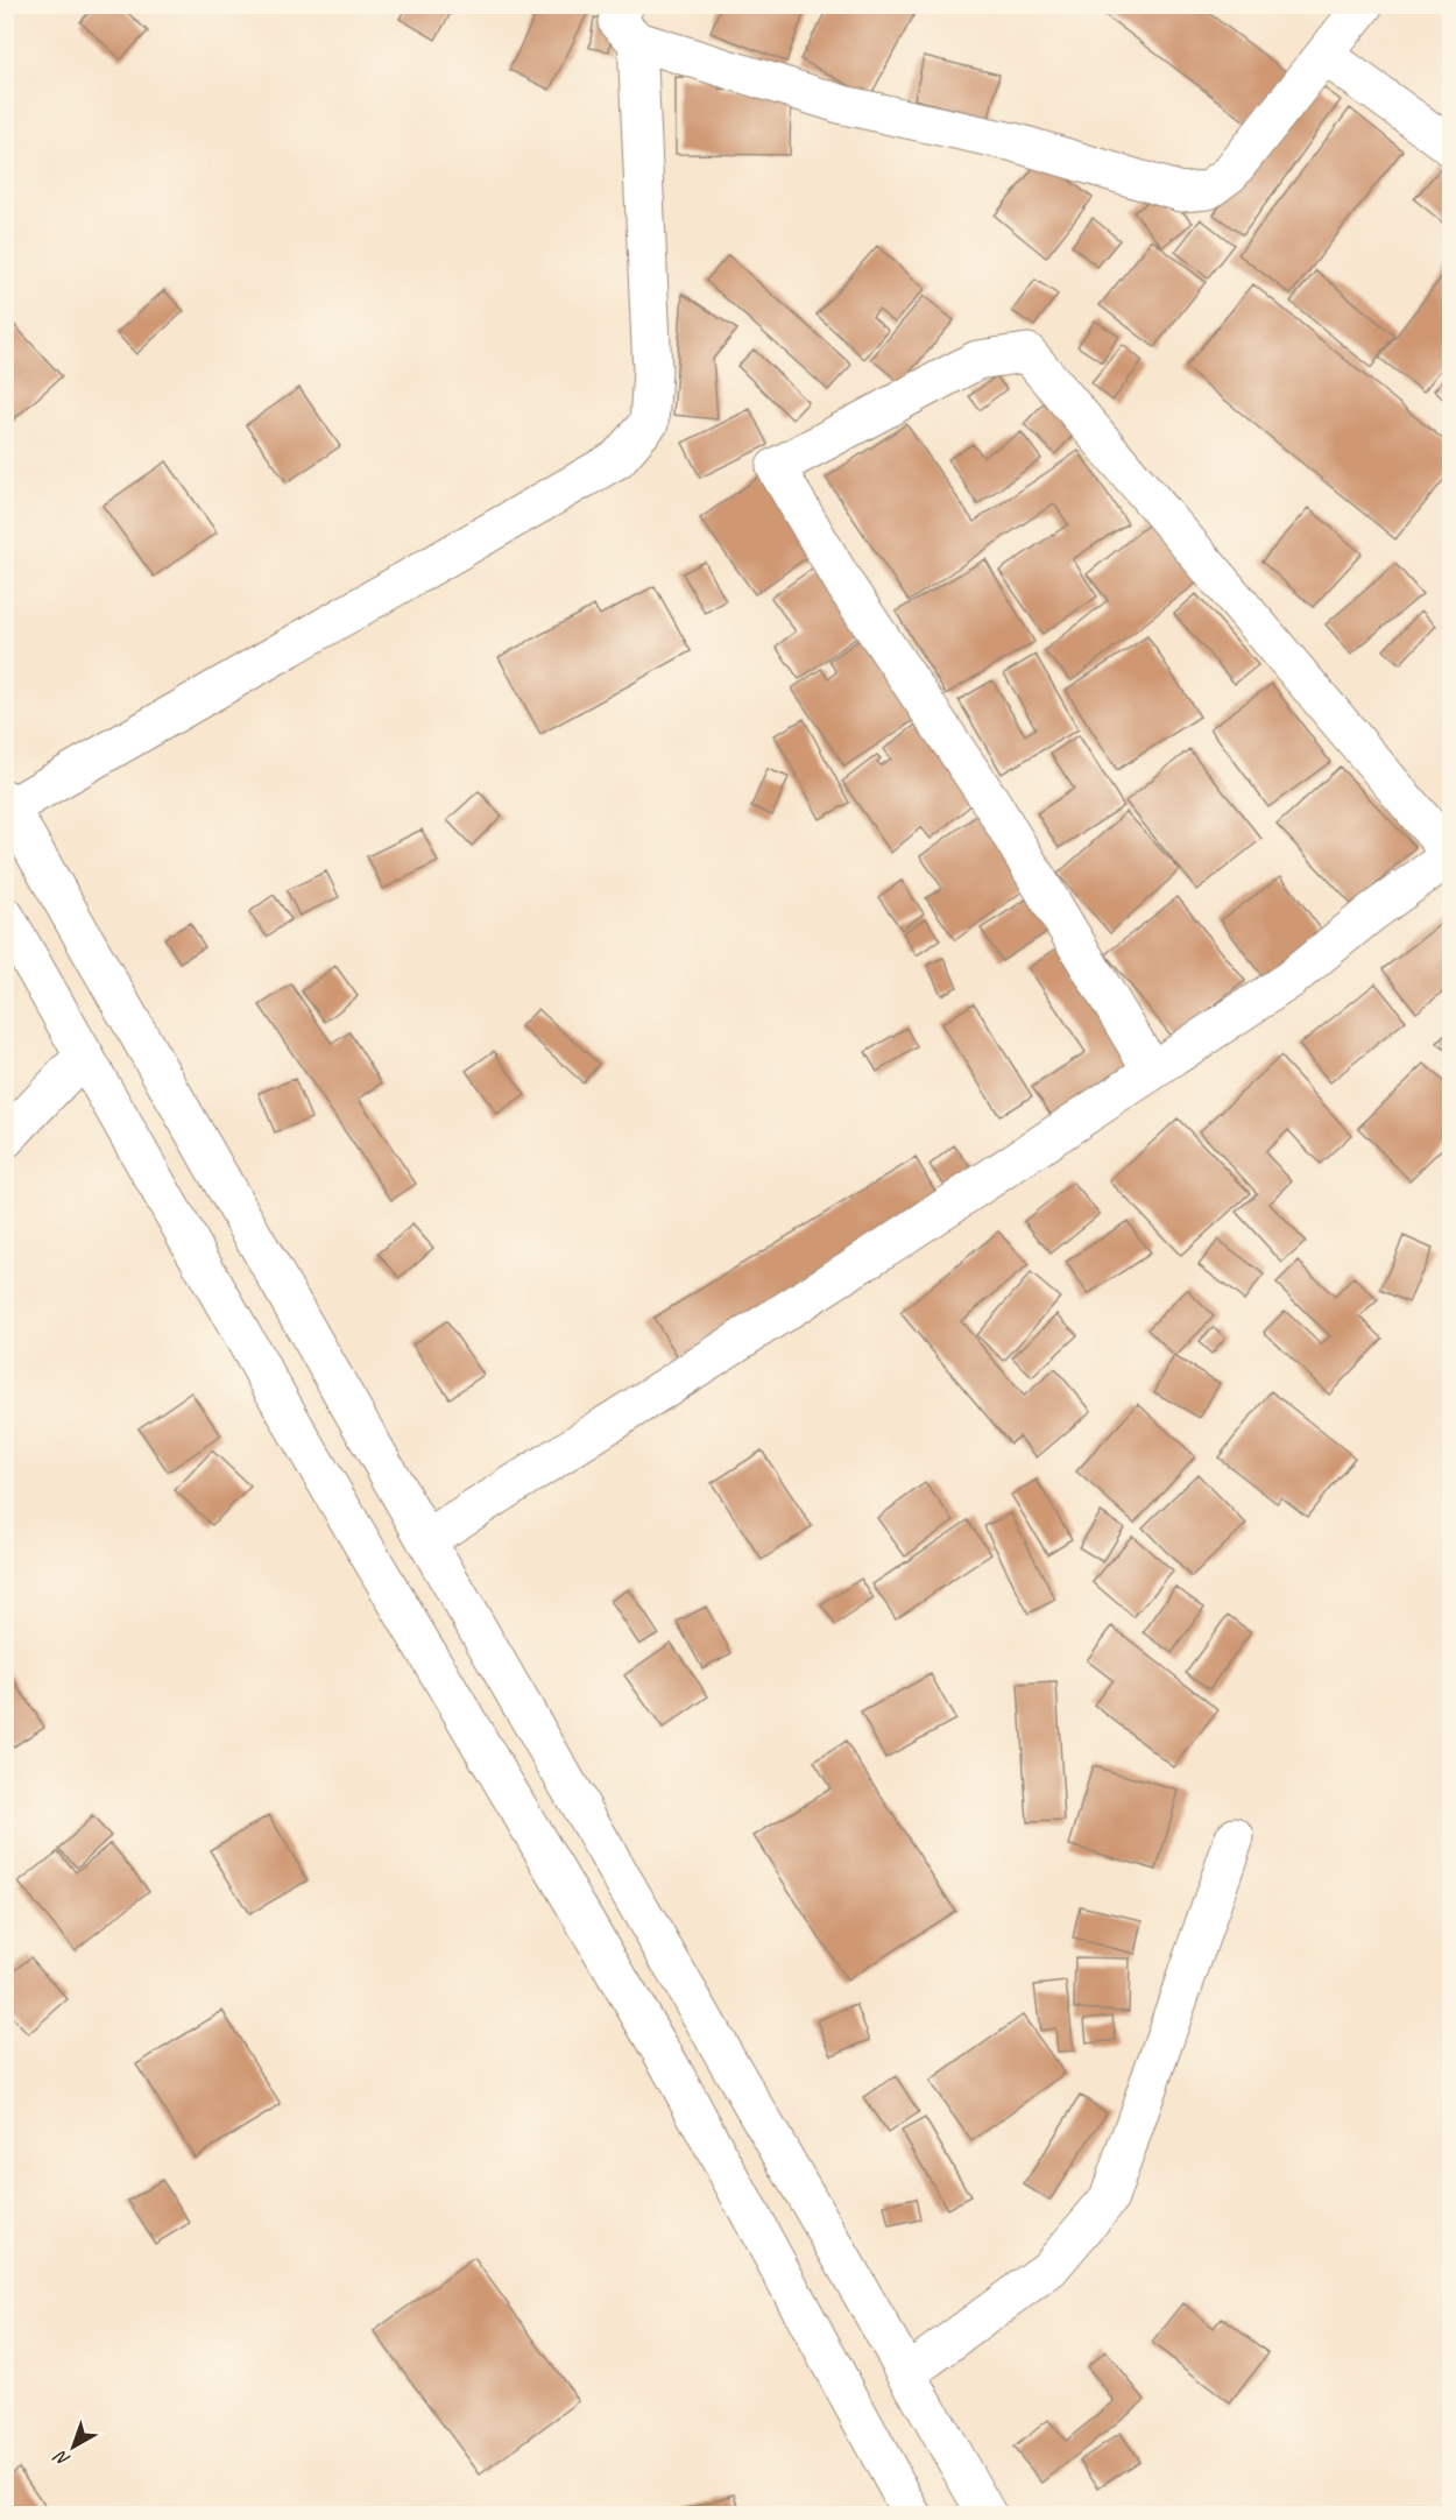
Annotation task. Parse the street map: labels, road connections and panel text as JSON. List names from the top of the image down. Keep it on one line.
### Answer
{"north":"bottom left"}
